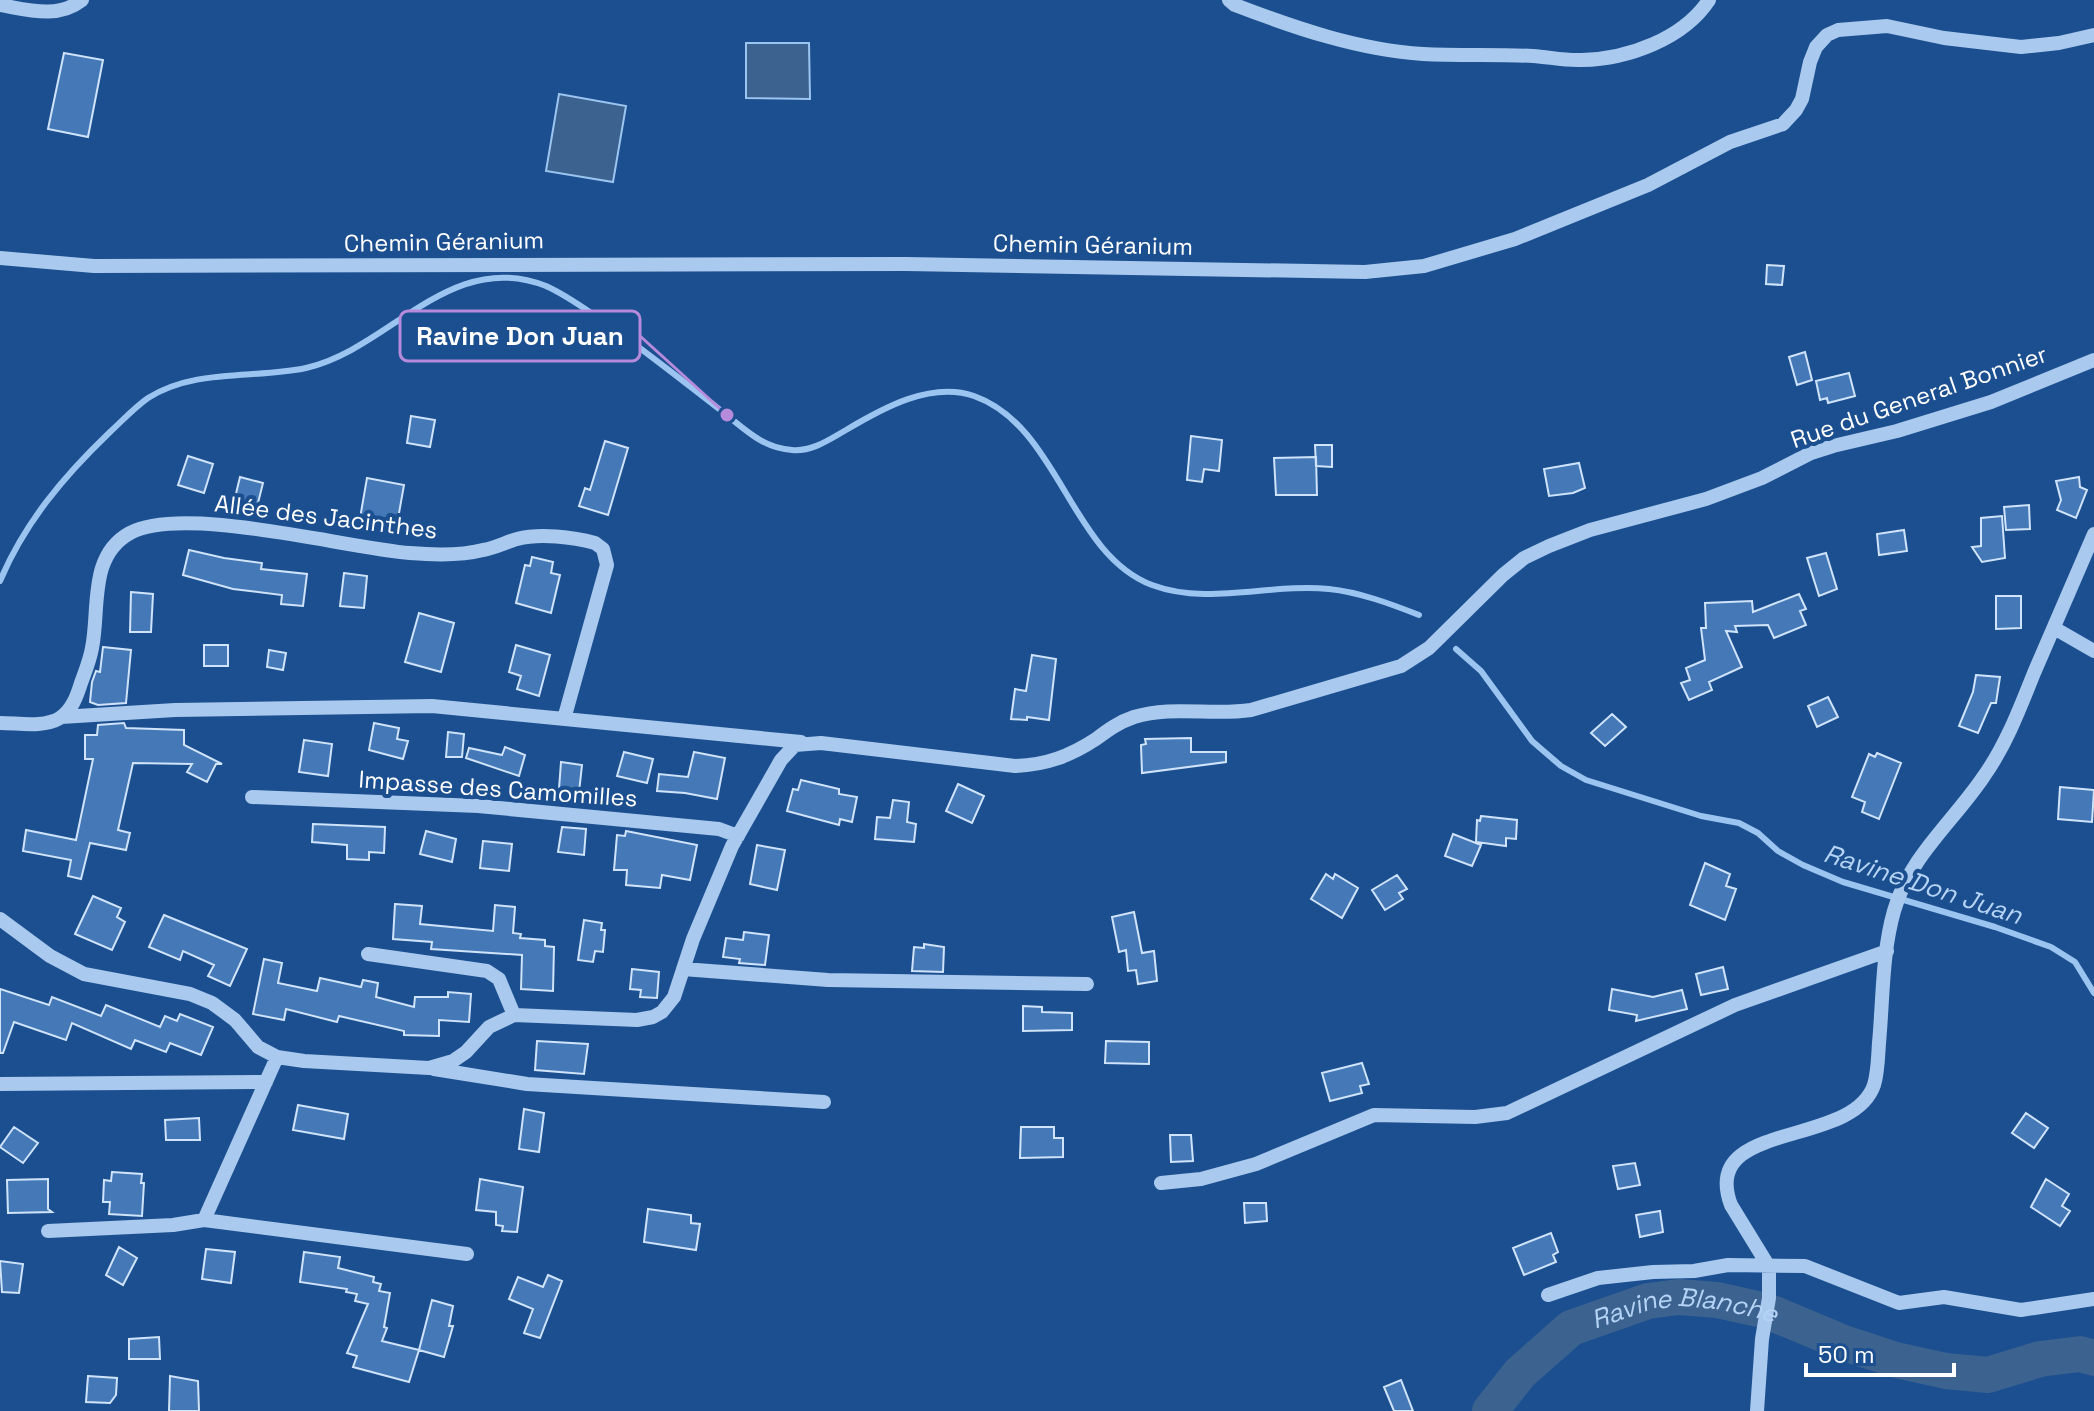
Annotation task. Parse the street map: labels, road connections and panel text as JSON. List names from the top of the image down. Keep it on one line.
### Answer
{"streets":{"street":["Chemin Géranium","Rue du General Bonnier","Allée des Jacinthes","Impasse des Camomilles"]},"water":["Ravine Don Juan","Ravine Blanche"],"places":["Ravine Don Juan"],"scale_bar":"50 m"}
